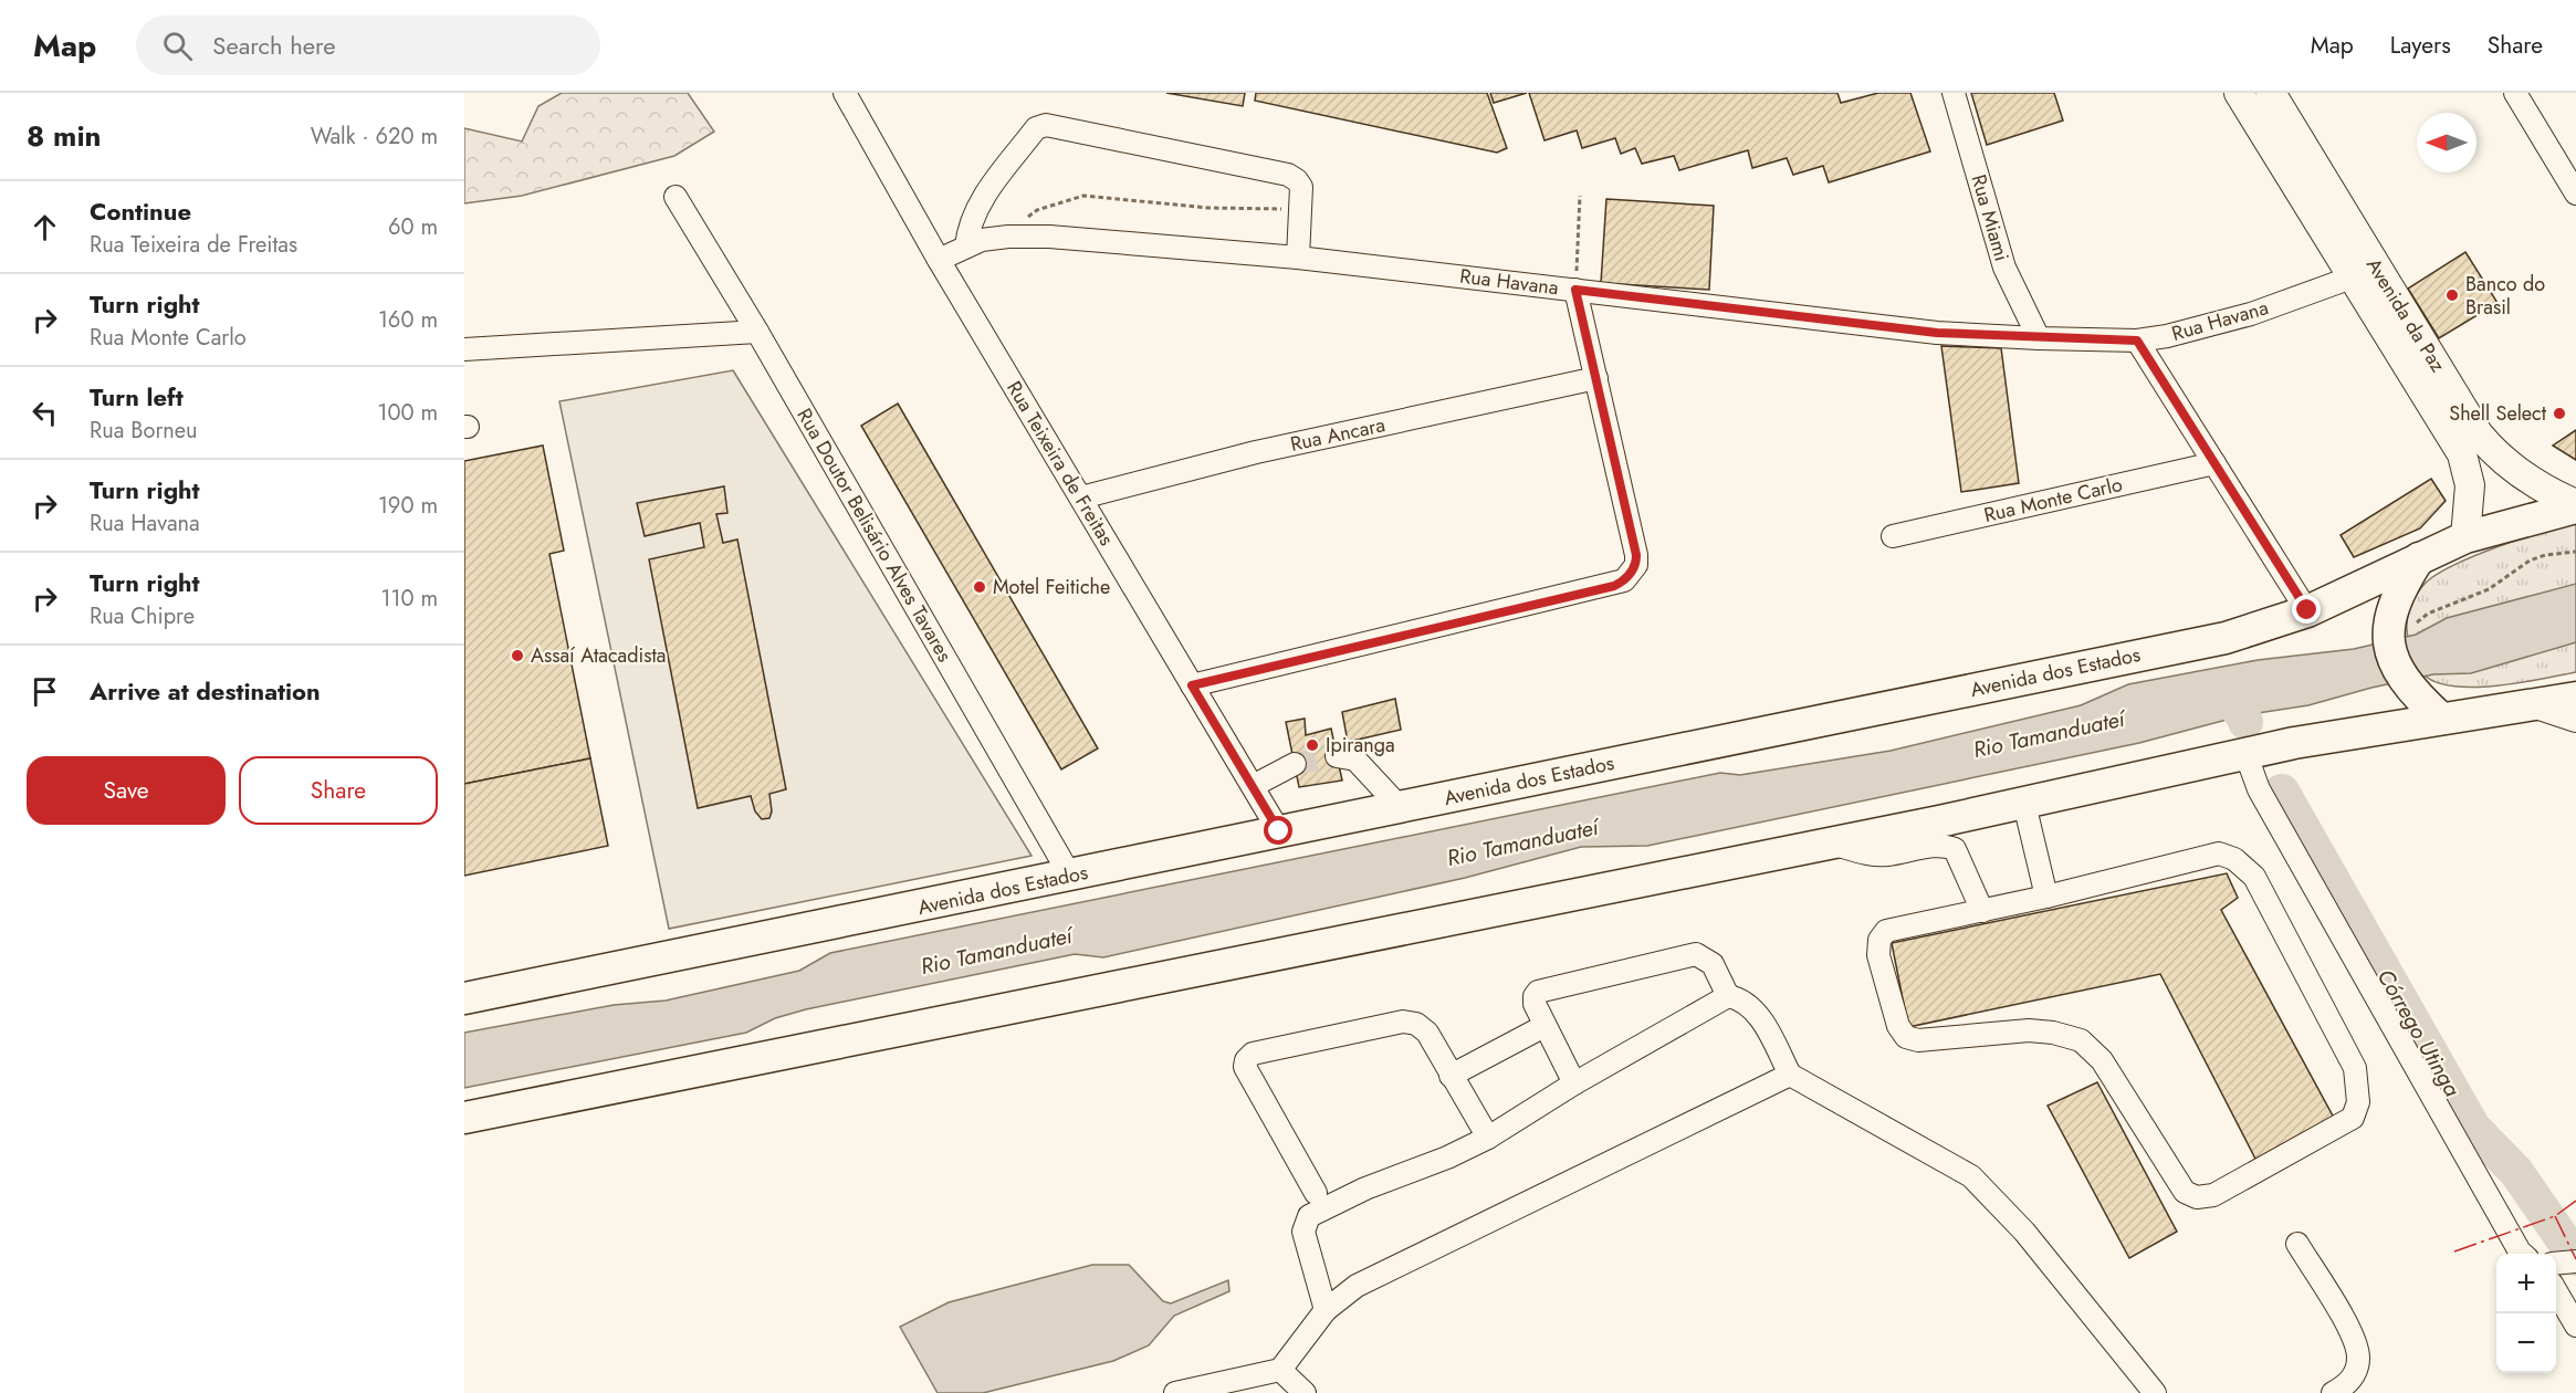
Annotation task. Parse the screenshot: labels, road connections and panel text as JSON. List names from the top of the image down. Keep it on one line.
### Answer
{"streets":{"highway":["Avenida dos Estados"],"main road":["Avenida da Paz"],"street":["Rua Miami","Rua Havana","Rua Ancara","Rua Teixeira de Freitas","Rua Monte Carlo","Rua Doutor Belisário Alves Tavares"]},"crossings":[["Rua Miami","Rua Havana"],["Rua Havana","Avenida da Paz"],["Rua Havana","Rua Teixeira de Freitas"],["Avenida da Paz","Avenida dos Estados"],["Rua Ancara","Rua Teixeira de Freitas"],["Rua Teixeira de Freitas","Avenida dos Estados"],["Rua Doutor Belisário Alves Tavares","Avenida dos Estados"]],"water":["Rio Tamanduateí","Córrego Utinga"],"places":["Banco do Brasil","Shell Select","Motel Feitiche","Assaí Atacadista","Ipiranga"],"north":"left","page":{"header":"Map","search":"Search here","nav":["Map","Layers","Share"],"heading":["8 min","Walk · 620 m"],"list":[["Continue","Rua Teixeira de Freitas","60 m"],["Turn right","Rua Monte Carlo","160 m"],["Turn left","Rua Borneu","100 m"],["Turn right","Rua Havana","190 m"],["Turn right","Rua Chipre","110 m"],"Arrive at destination"],"buttons":["Save","Share"],"map_buttons":["+","−"]}}
